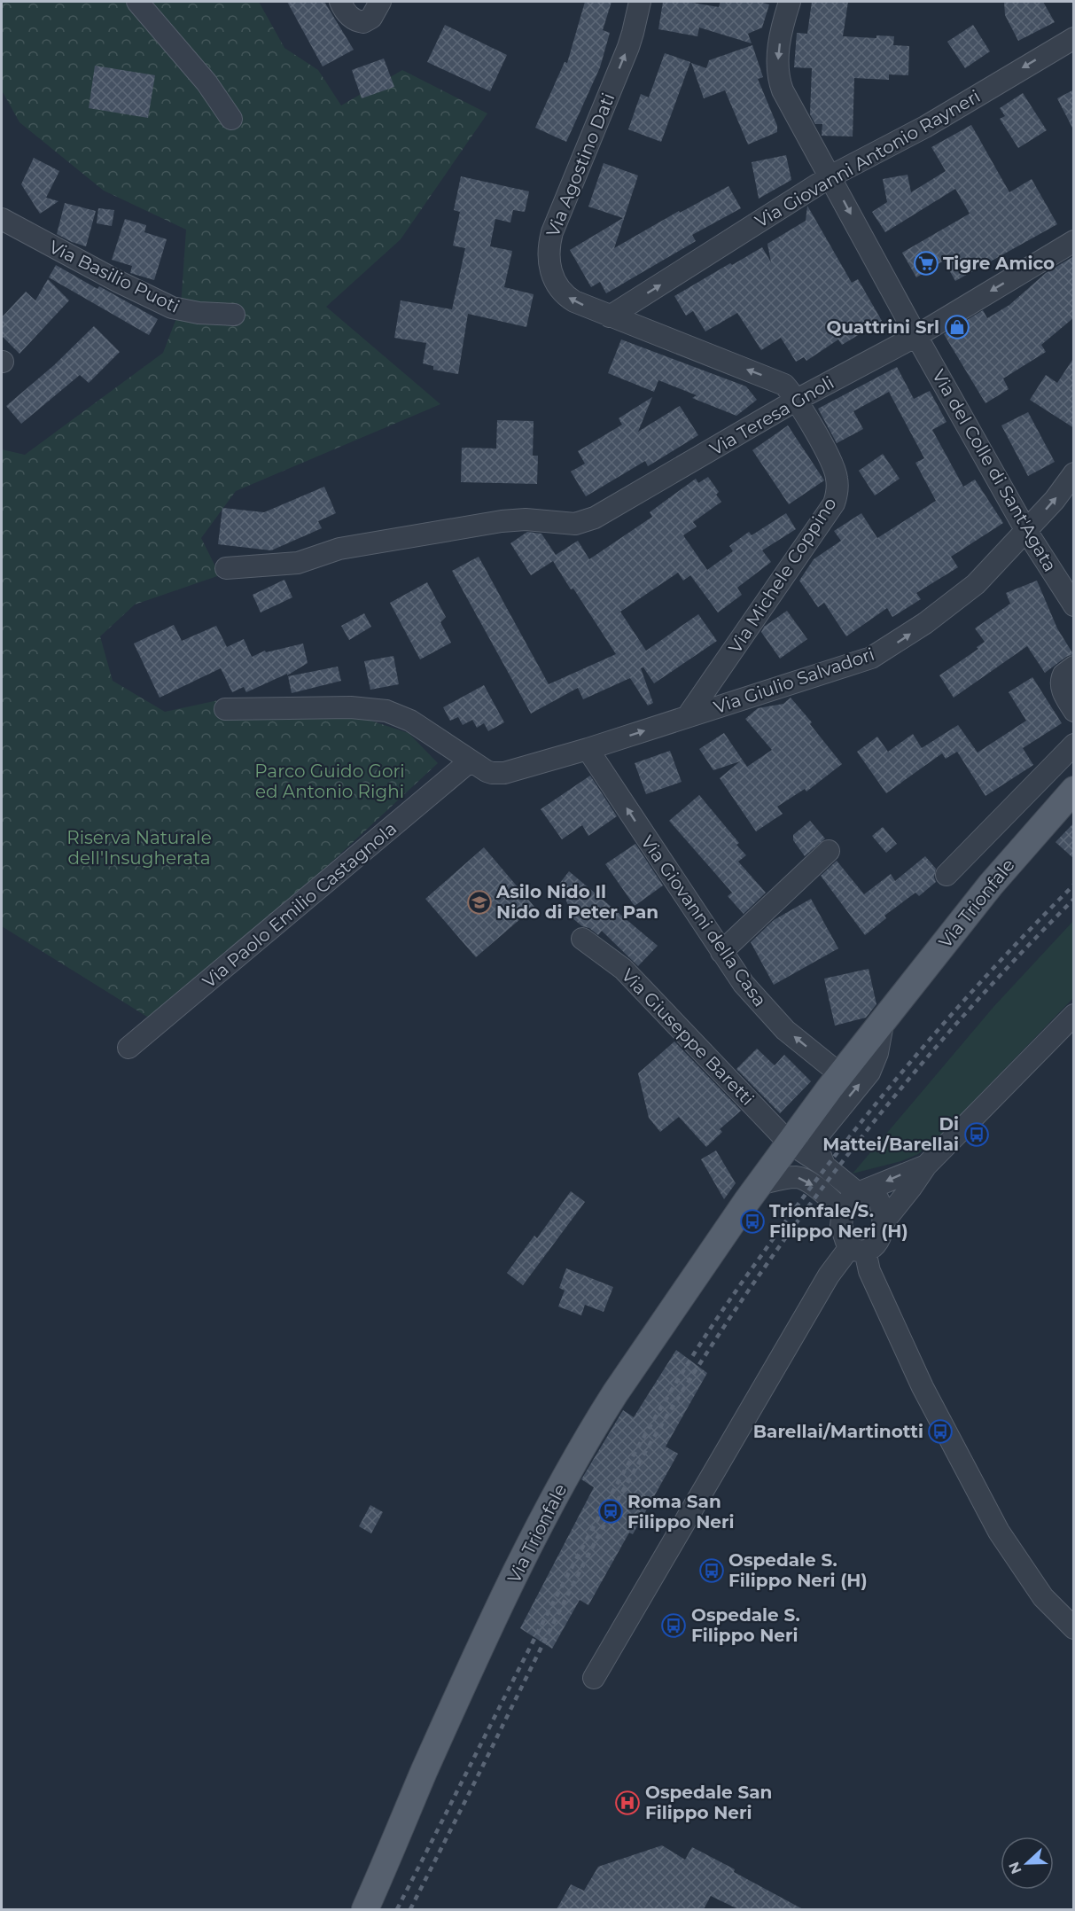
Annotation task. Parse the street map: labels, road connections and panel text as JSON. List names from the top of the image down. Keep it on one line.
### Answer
{"streets":{"main road":["Via Trionfale"],"street":["Via Giovanni Antonio Rayneri","Via Agostino Dati","Via Basilio Puoti","Via Teresa Gnoli","Via del Colle di Sant'Agata","Via Michele Coppino","Via Giulio Salvadori","Via Paolo Emilio Castagnola","Via Giovanni della Casa","Via Giuseppe Baretti"]},"crossings":[["Via Giovanni Antonio Rayneri","Via Agostino Dati"],["Via Giovanni Antonio Rayneri","Via del Colle di Sant'Agata"],["Via Agostino Dati","Via Teresa Gnoli"],["Via Agostino Dati","Via Michele Coppino"],["Via Teresa Gnoli","Via del Colle di Sant'Agata"],["Via Teresa Gnoli","Via Michele Coppino"],["Via del Colle di Sant'Agata","Via Giulio Salvadori"],["Via Michele Coppino","Via Giulio Salvadori"],["Via Giulio Salvadori","Via Giovanni della Casa"],["Via Trionfale","Via Giovanni della Casa"],["Via Trionfale","Via Giuseppe Baretti"]],"one_way":["Via del Colle di Sant'Agata","Via Giulio Salvadori","Via Giovanni della Casa"],"parks":["Parco Guido Gori ed Antonio Righi","Riserva Naturale dell'Insugherata"],"places":{"supermarket":["Tigre Amico"],"shop":["Quattrini Srl"],"school or university":["Asilo Nido Il Nido di Peter Pan"],"bus stop":["Di Mattei/Barellai","Trionfale/S. Filippo Neri (H)","Barellai/Martinotti","Ospedale S. Filippo Neri (H)","Ospedale S. Filippo Neri"],"station":["Roma San Filippo Neri"],"hospital":["Ospedale San Filippo Neri"]},"north":"left"}
